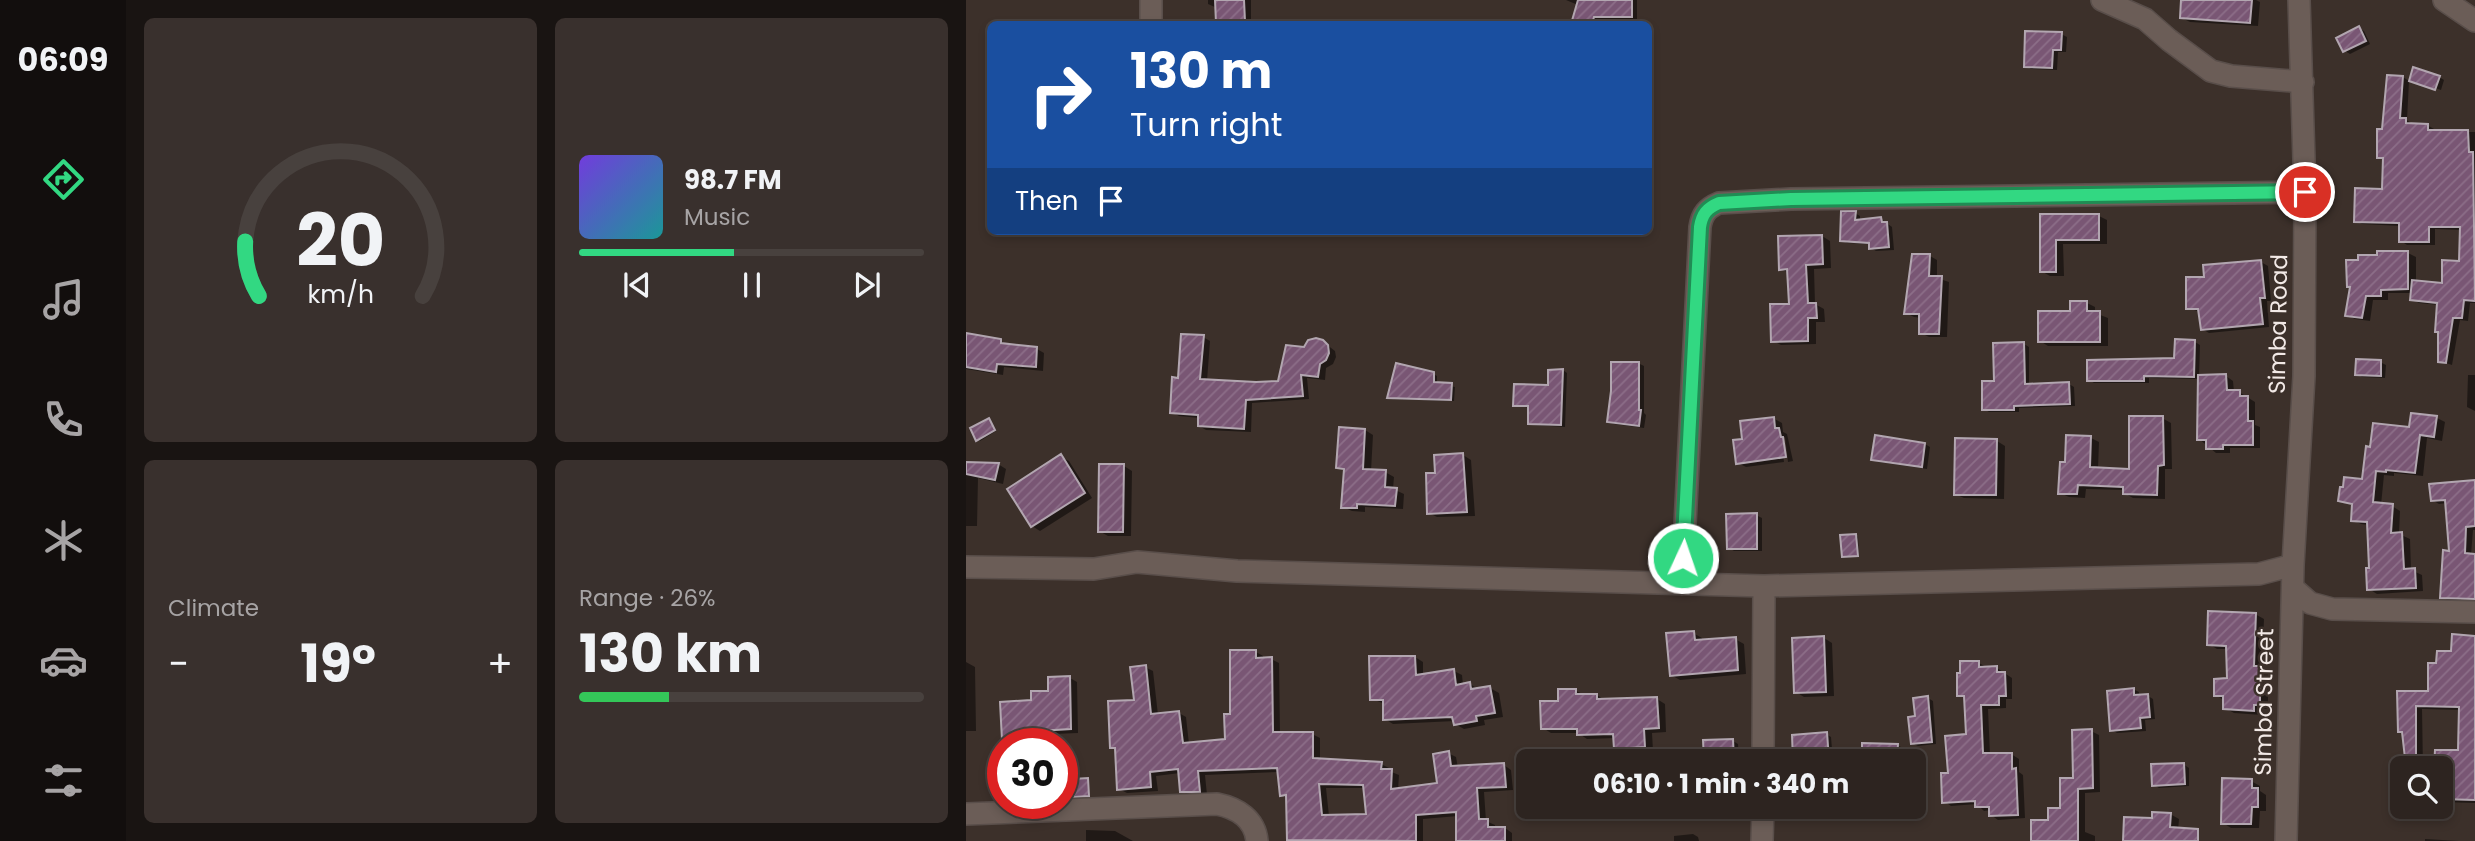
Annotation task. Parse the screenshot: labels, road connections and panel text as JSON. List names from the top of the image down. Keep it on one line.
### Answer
{"streets":{"street":["Simba Road","Simba Street"]},"crossings":[["Simba Road","Simba Street"]],"page":{"tabs":"06:09","turn":["130 m","Turn right"],"song":["98.7 FM","Music"],"then":"Then","tile":["Climate",["Range · 26%","130 km"]],"heat":["−","19°","+"],"limit":"30","trip":"06:10 · 1 min · 340 m","gauge":["20","km/h"]}}
